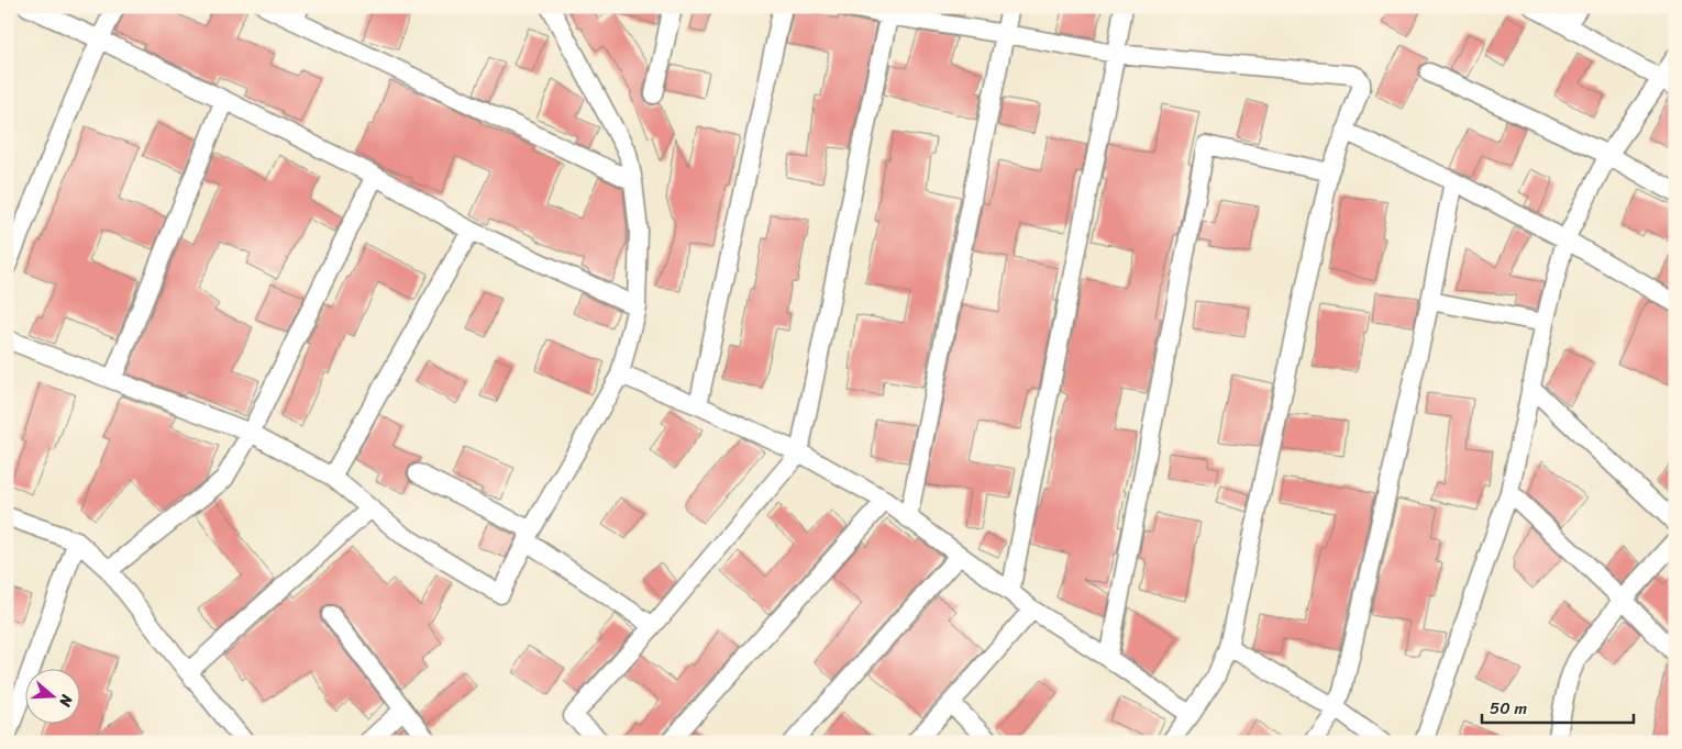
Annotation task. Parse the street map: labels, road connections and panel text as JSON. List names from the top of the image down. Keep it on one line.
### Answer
{"scale_bar":"50 m","north":"right"}
